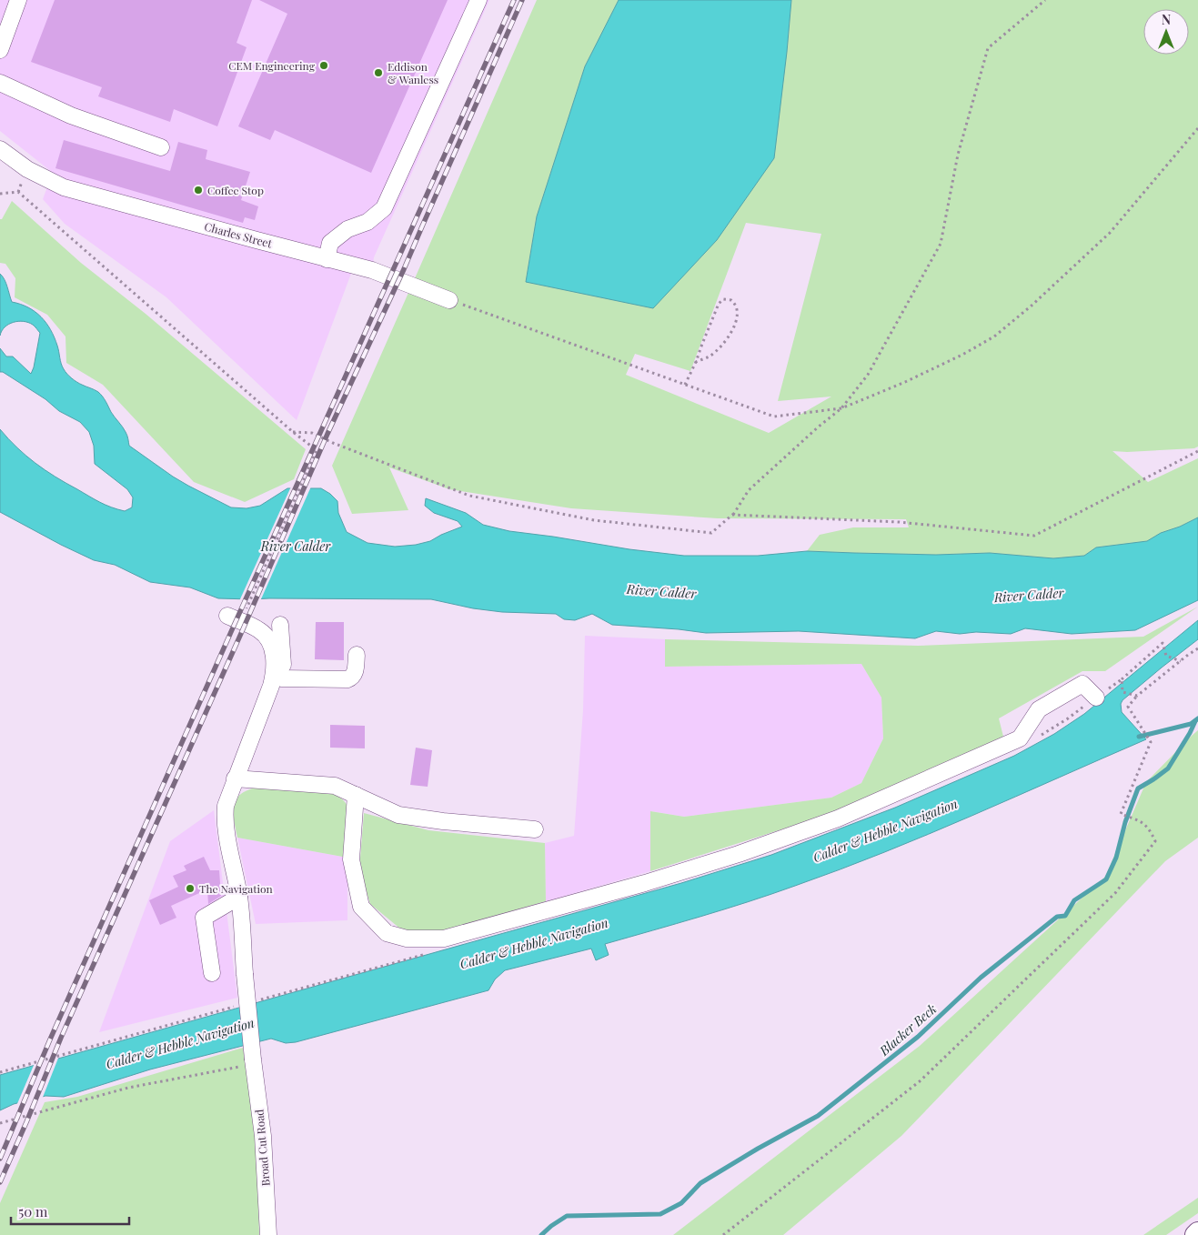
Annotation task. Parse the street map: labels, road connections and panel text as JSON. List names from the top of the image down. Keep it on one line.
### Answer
{"streets":{"street":["Charles Street","Broad Cut Road"]},"water":["River Calder","Calder & Hebble Navigation","Blacker Beck"],"places":["CEM Engineering","Eddison & Wanless","Coffee Stop","The Navigation"],"scale_bar":"50 m","north":"top"}
